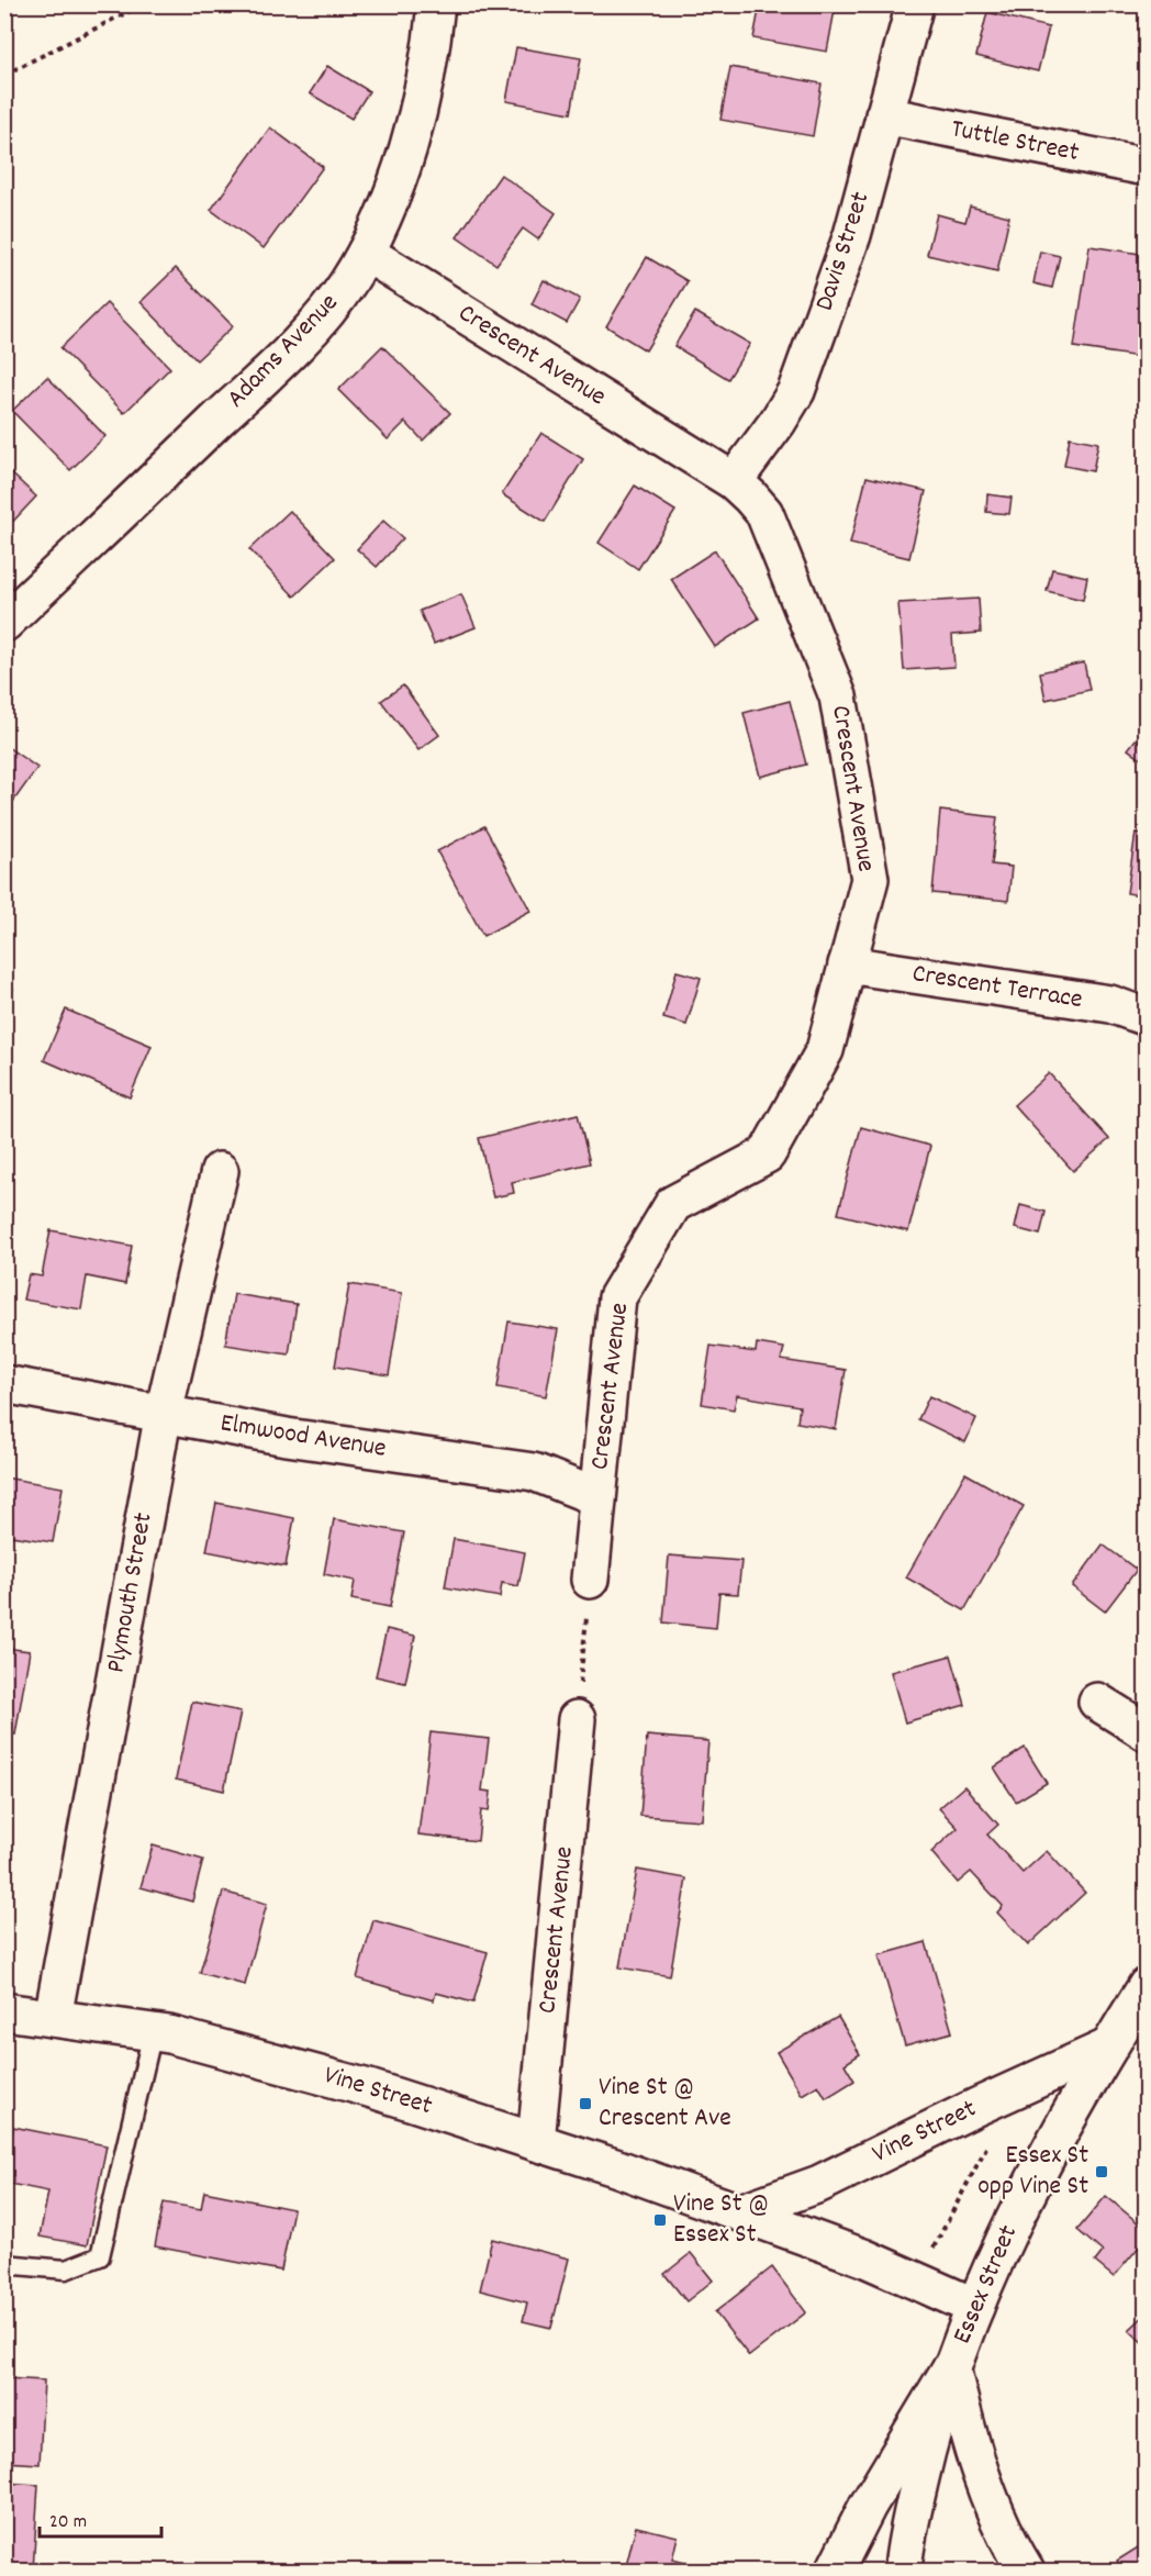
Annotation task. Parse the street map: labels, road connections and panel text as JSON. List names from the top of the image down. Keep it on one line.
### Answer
{"streets":{"main road":["Tuttle Street","Davis Street","Adams Avenue","Crescent Avenue","Crescent Terrace","Elmwood Avenue","Plymouth Street","Vine Street","Essex Street"]},"crossings":[["Tuttle Street","Davis Street"],["Davis Street","Crescent Avenue"],["Adams Avenue","Crescent Avenue"],["Crescent Avenue","Crescent Terrace"],["Crescent Avenue","Elmwood Avenue"],["Crescent Avenue","Vine Street"],["Elmwood Avenue","Plymouth Street"],["Plymouth Street","Vine Street"],["Vine Street","Essex Street"]],"places":{"transit":["Vine St @ Crescent Ave","Essex St opp Vine St","Vine St @ Essex St"]},"scale_bar":"20 m"}
